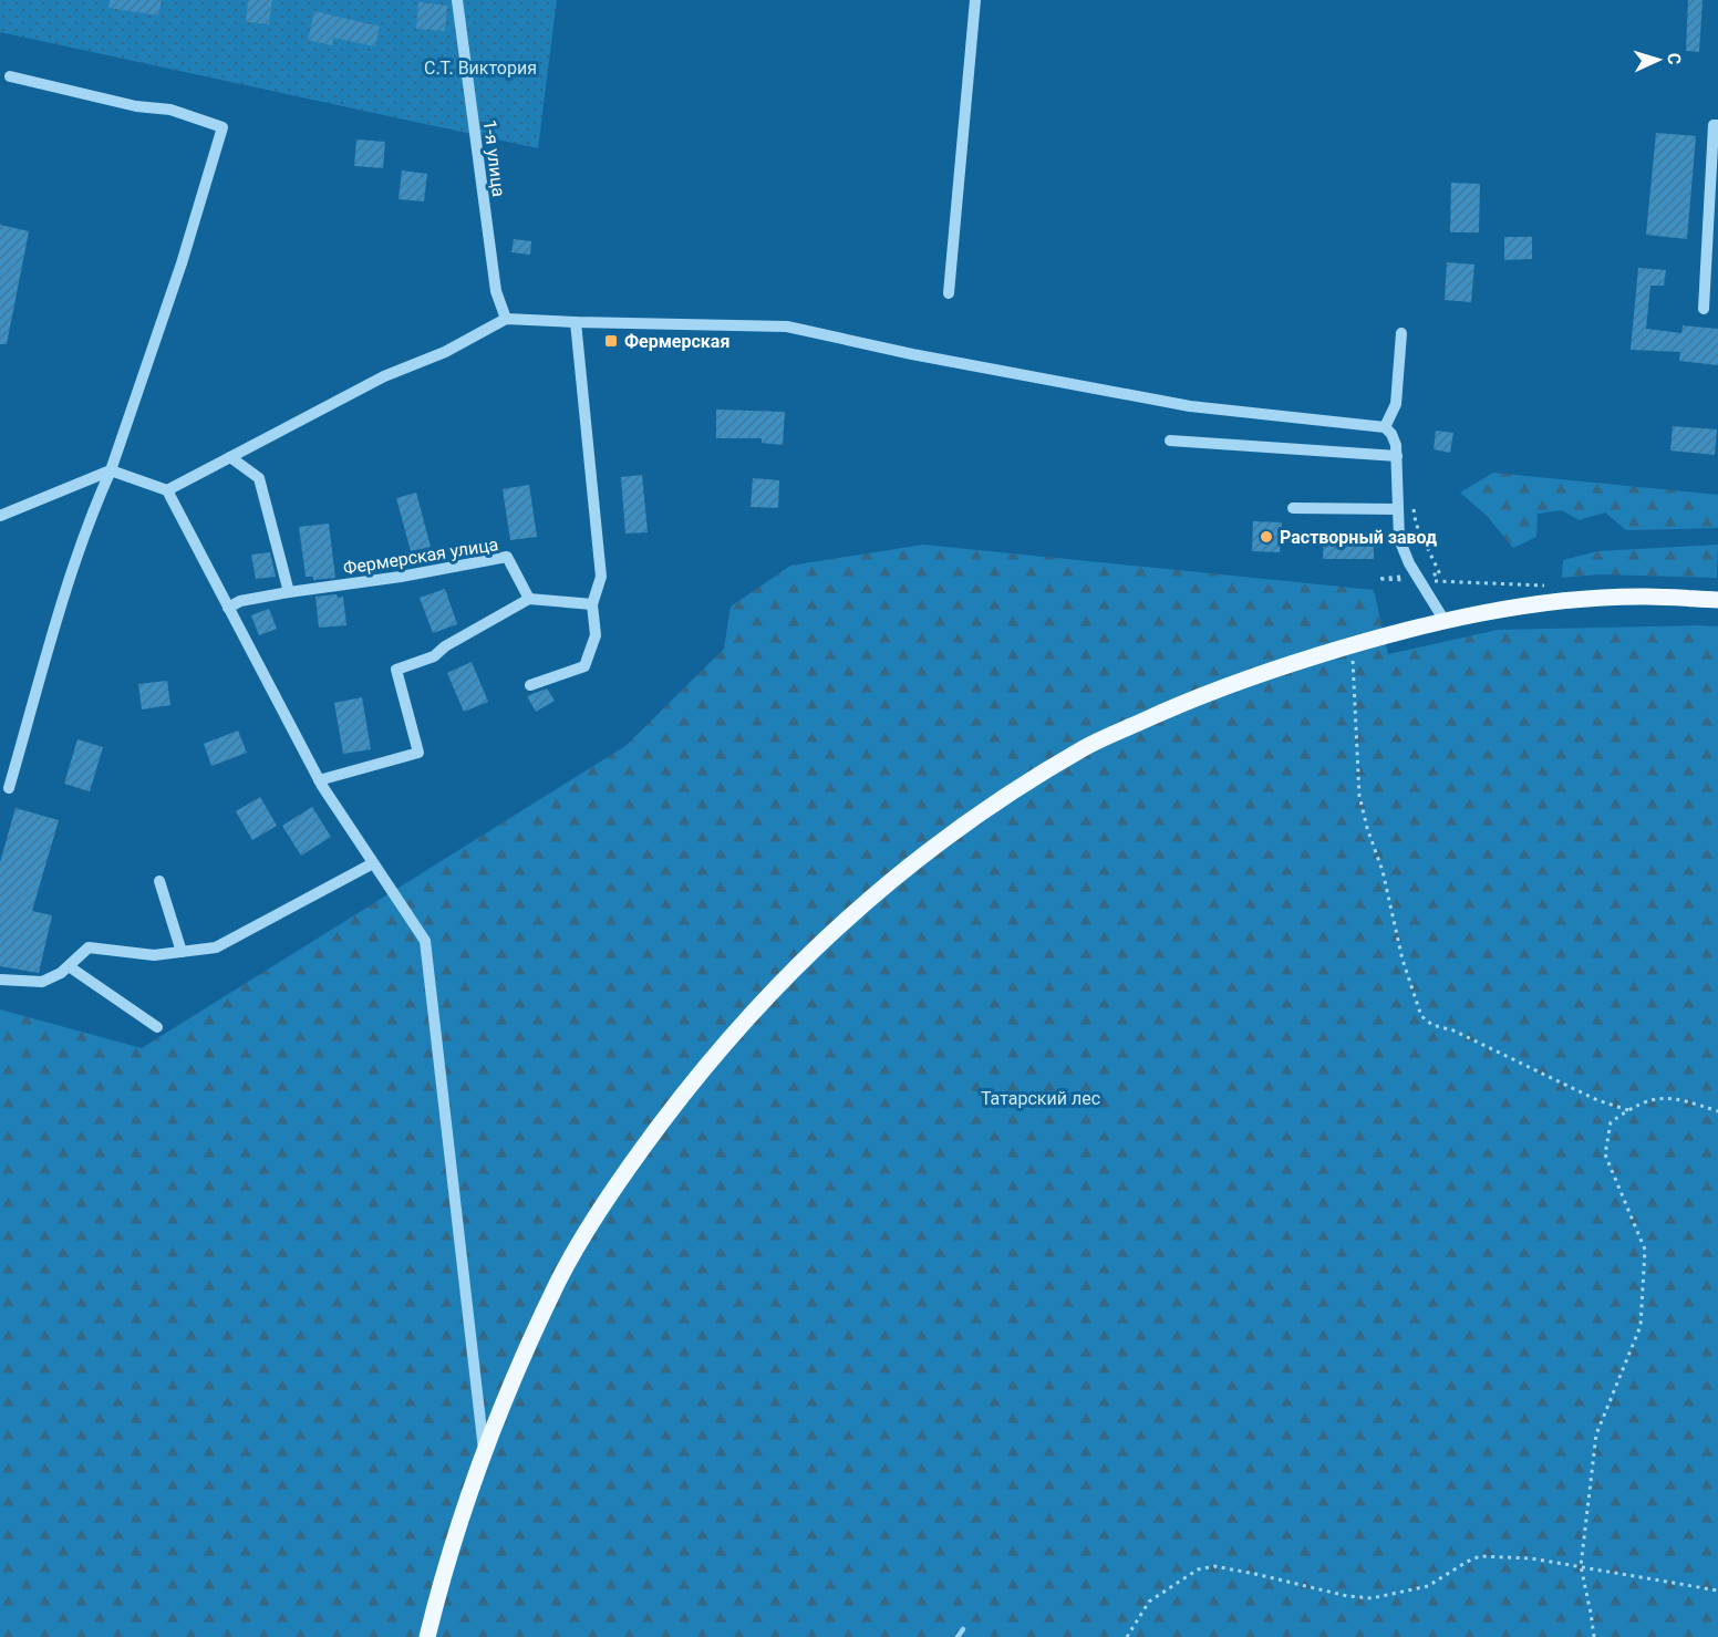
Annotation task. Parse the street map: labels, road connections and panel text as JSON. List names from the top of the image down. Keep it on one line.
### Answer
{"streets":{"street":["1-я улица","Фермерская улица"]},"parks":["С.Т. Виктория","Татарский лес"],"places":{"transit":["Фермерская"],"other":["Растворный завод"]},"north":"right"}
